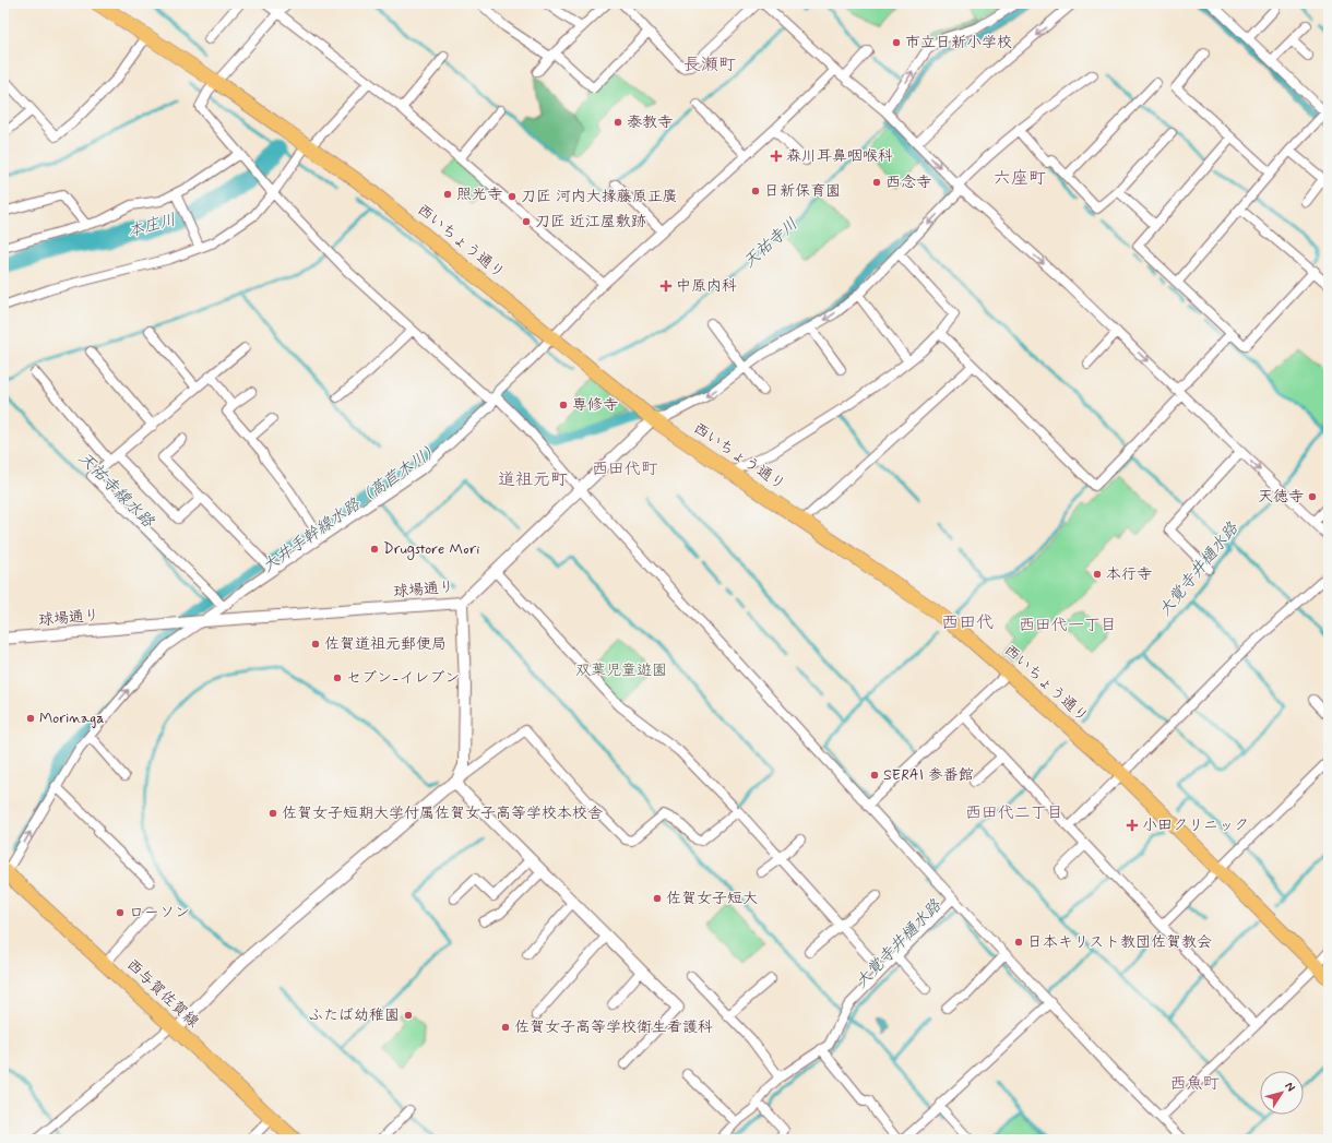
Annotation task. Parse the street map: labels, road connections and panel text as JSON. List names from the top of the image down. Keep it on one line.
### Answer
{"streets":{"main road":["西いちょう通り","西与賀佐賀線"],"street":["球場通り"]},"crossings":[["西いちょう通り","球場通り"]],"districts":["長瀬町","六座町","西田代町","道祖元町","西田代","西田代一丁目","西田代二丁目","西魚町"],"water":["本庄川","天祐寺川","天祐寺線水路","大井手幹線水路（萵苣木川）","大覚寺井樋水路"],"parks":["双葉児童遊園"],"places":{"other":["市立日新小学校","泰教寺","西念寺","日新保育園","照光寺","刀匠 河内大掾藤原正廣","刀匠 近江屋敷跡","専修寺","天徳寺","Drugstore Mori","本行寺","佐賀道祖元郵便局","セブン-イレブン","Morinaga","SERAI 参番館","佐賀女子短期大学付属佐賀女子高等学校本校舎","佐賀女子短大","ローソン","日本キリスト教団佐賀教会","ふたば幼稚園","佐賀女子高等学校衛生看護科"],"health":["森川耳鼻咽喉科","中原内科","小田クリニック"]},"north":"top right"}
